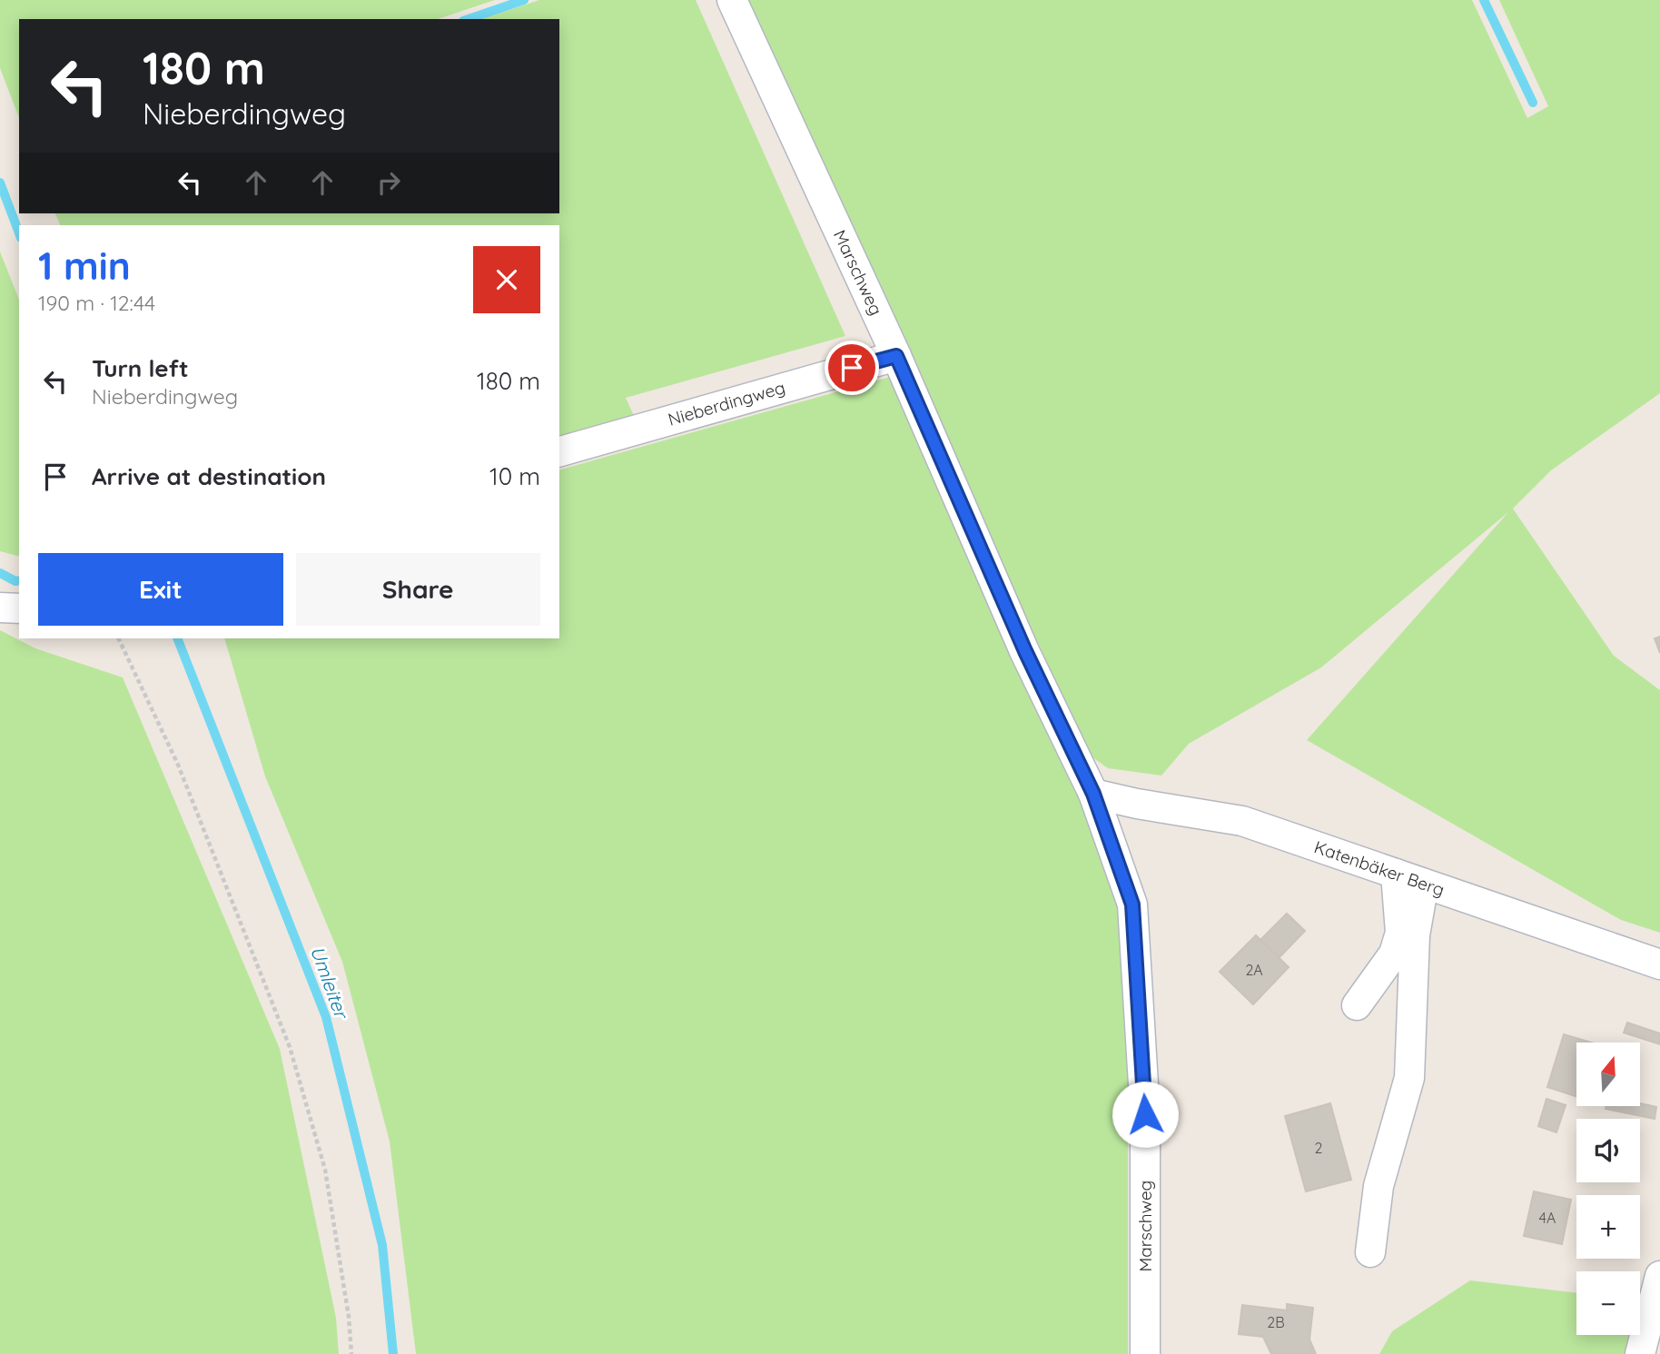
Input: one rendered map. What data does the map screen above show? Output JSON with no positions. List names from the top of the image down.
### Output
{
  "streets": {
    "street": ["Marschweg", "Nieberdingweg", "Katenbäker Berg"]
  },
  "crossings": [
    ["Marschweg", "Nieberdingweg"],
    ["Marschweg", "Katenbäker Berg"]
  ],
  "water": ["Umleiter"],
  "house_numbers": [
    "2A",
    "2",
    "4A",
    "2B"
  ],
  "north": "top",
  "page": {
    "turn": ["180 m", "Nieberdingweg"],
    "heading": ["1 min", "190 m · 12:44"],
    "list": [
      {
        "name": "Turn left",
        "note": "Nieberdingweg",
        "value": "180 m"
      },
      {
        "name": "Arrive at destination",
        "value": "10 m"
      }
    ],
    "buttons": ["Exit", "Share"],
    "map_buttons": ["+", "−"]
  }
}
